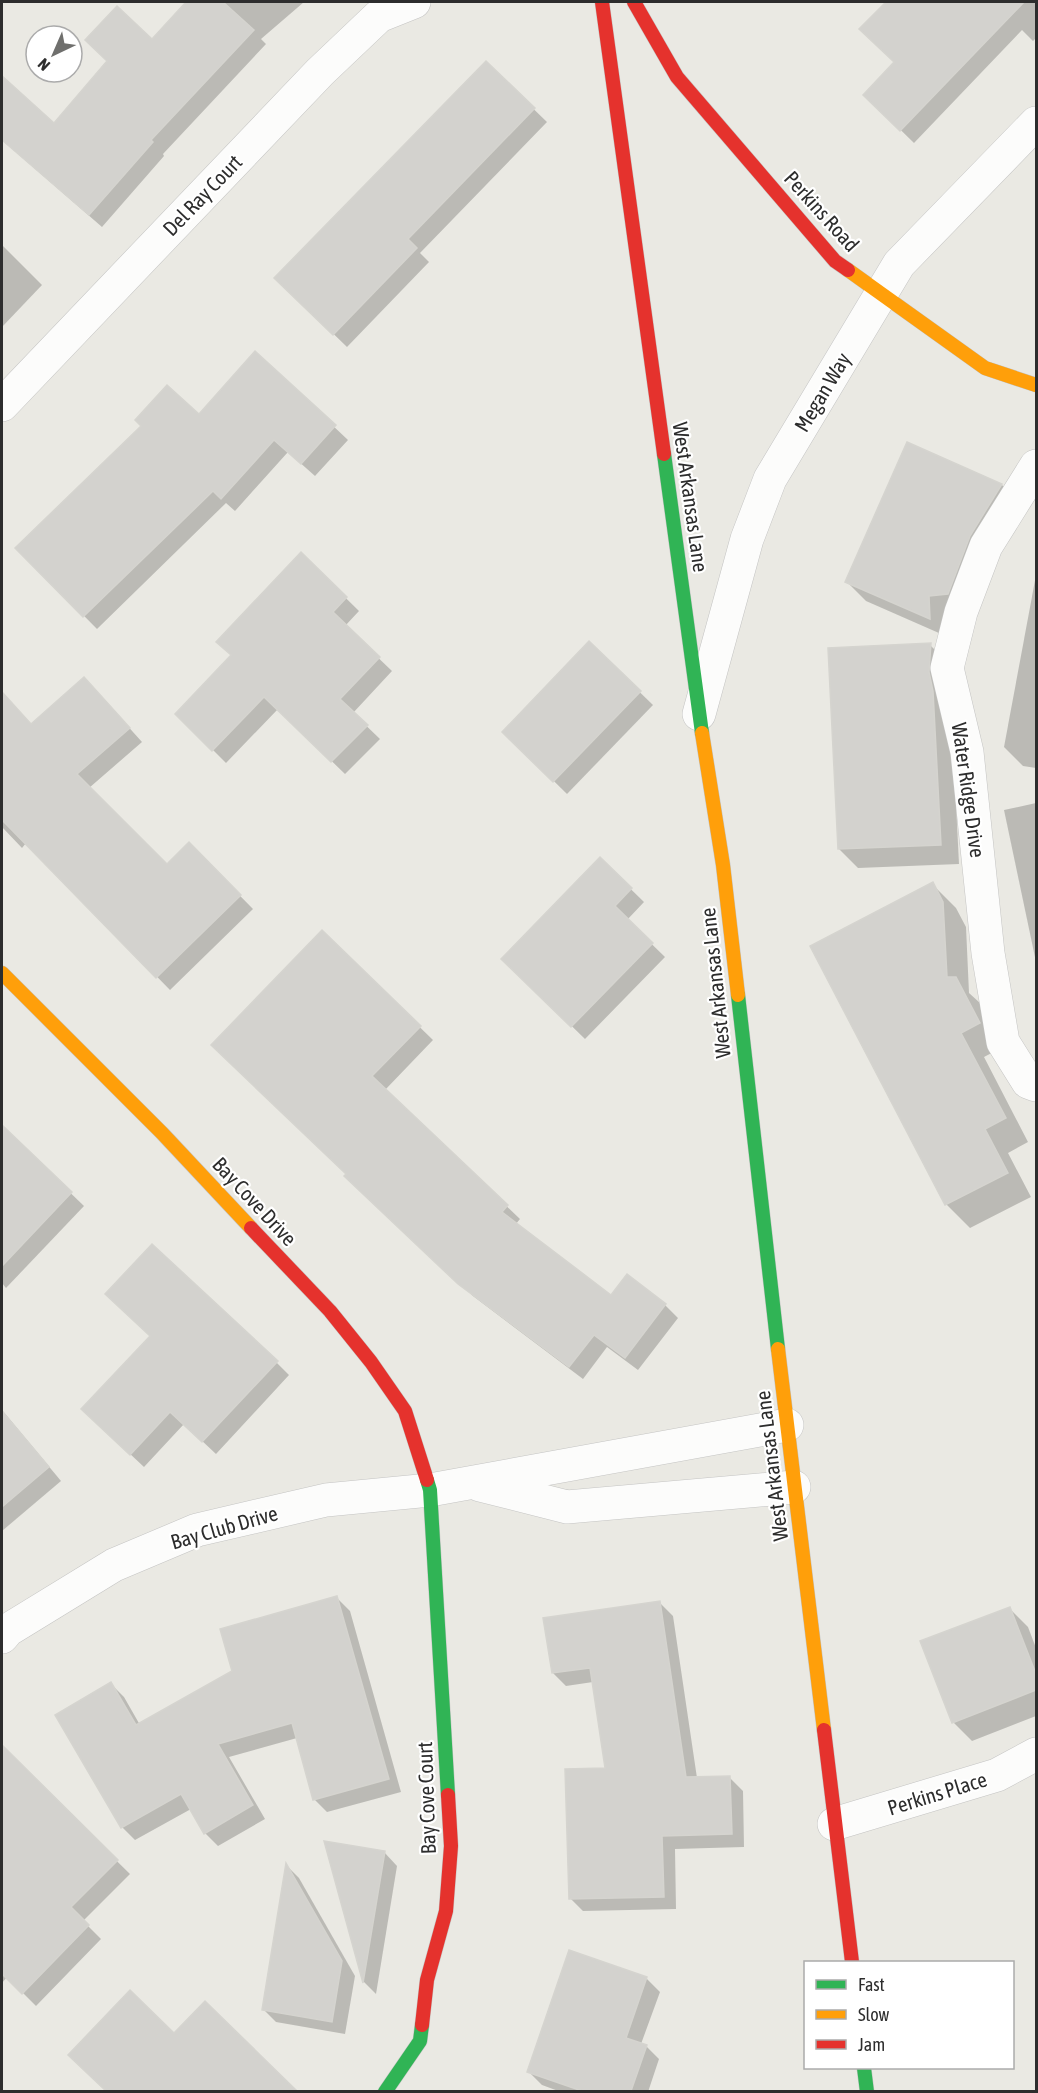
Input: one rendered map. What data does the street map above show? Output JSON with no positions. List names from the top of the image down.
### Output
{
  "streets": {
    "street": [
      "Del Ray Court",
      "Perkins Road",
      "Megan Way",
      "West Arkansas Lane",
      "Water Ridge Drive",
      "Bay Cove Drive",
      "Bay Club Drive",
      "Perkins Place",
      "Bay Cove Court"
    ]
  },
  "crossings": [
    ["Perkins Road", "Megan Way"],
    ["Megan Way", "West Arkansas Lane"],
    ["West Arkansas Lane", "Bay Club Drive"],
    ["West Arkansas Lane", "Perkins Place"],
    ["Bay Cove Drive", "Bay Club Drive"],
    ["Bay Cove Drive", "Bay Cove Court"],
    ["Bay Club Drive", "Bay Cove Court"]
  ],
  "legend": ["Fast", "Slow", "Jam"],
  "north": "bottom left"
}
